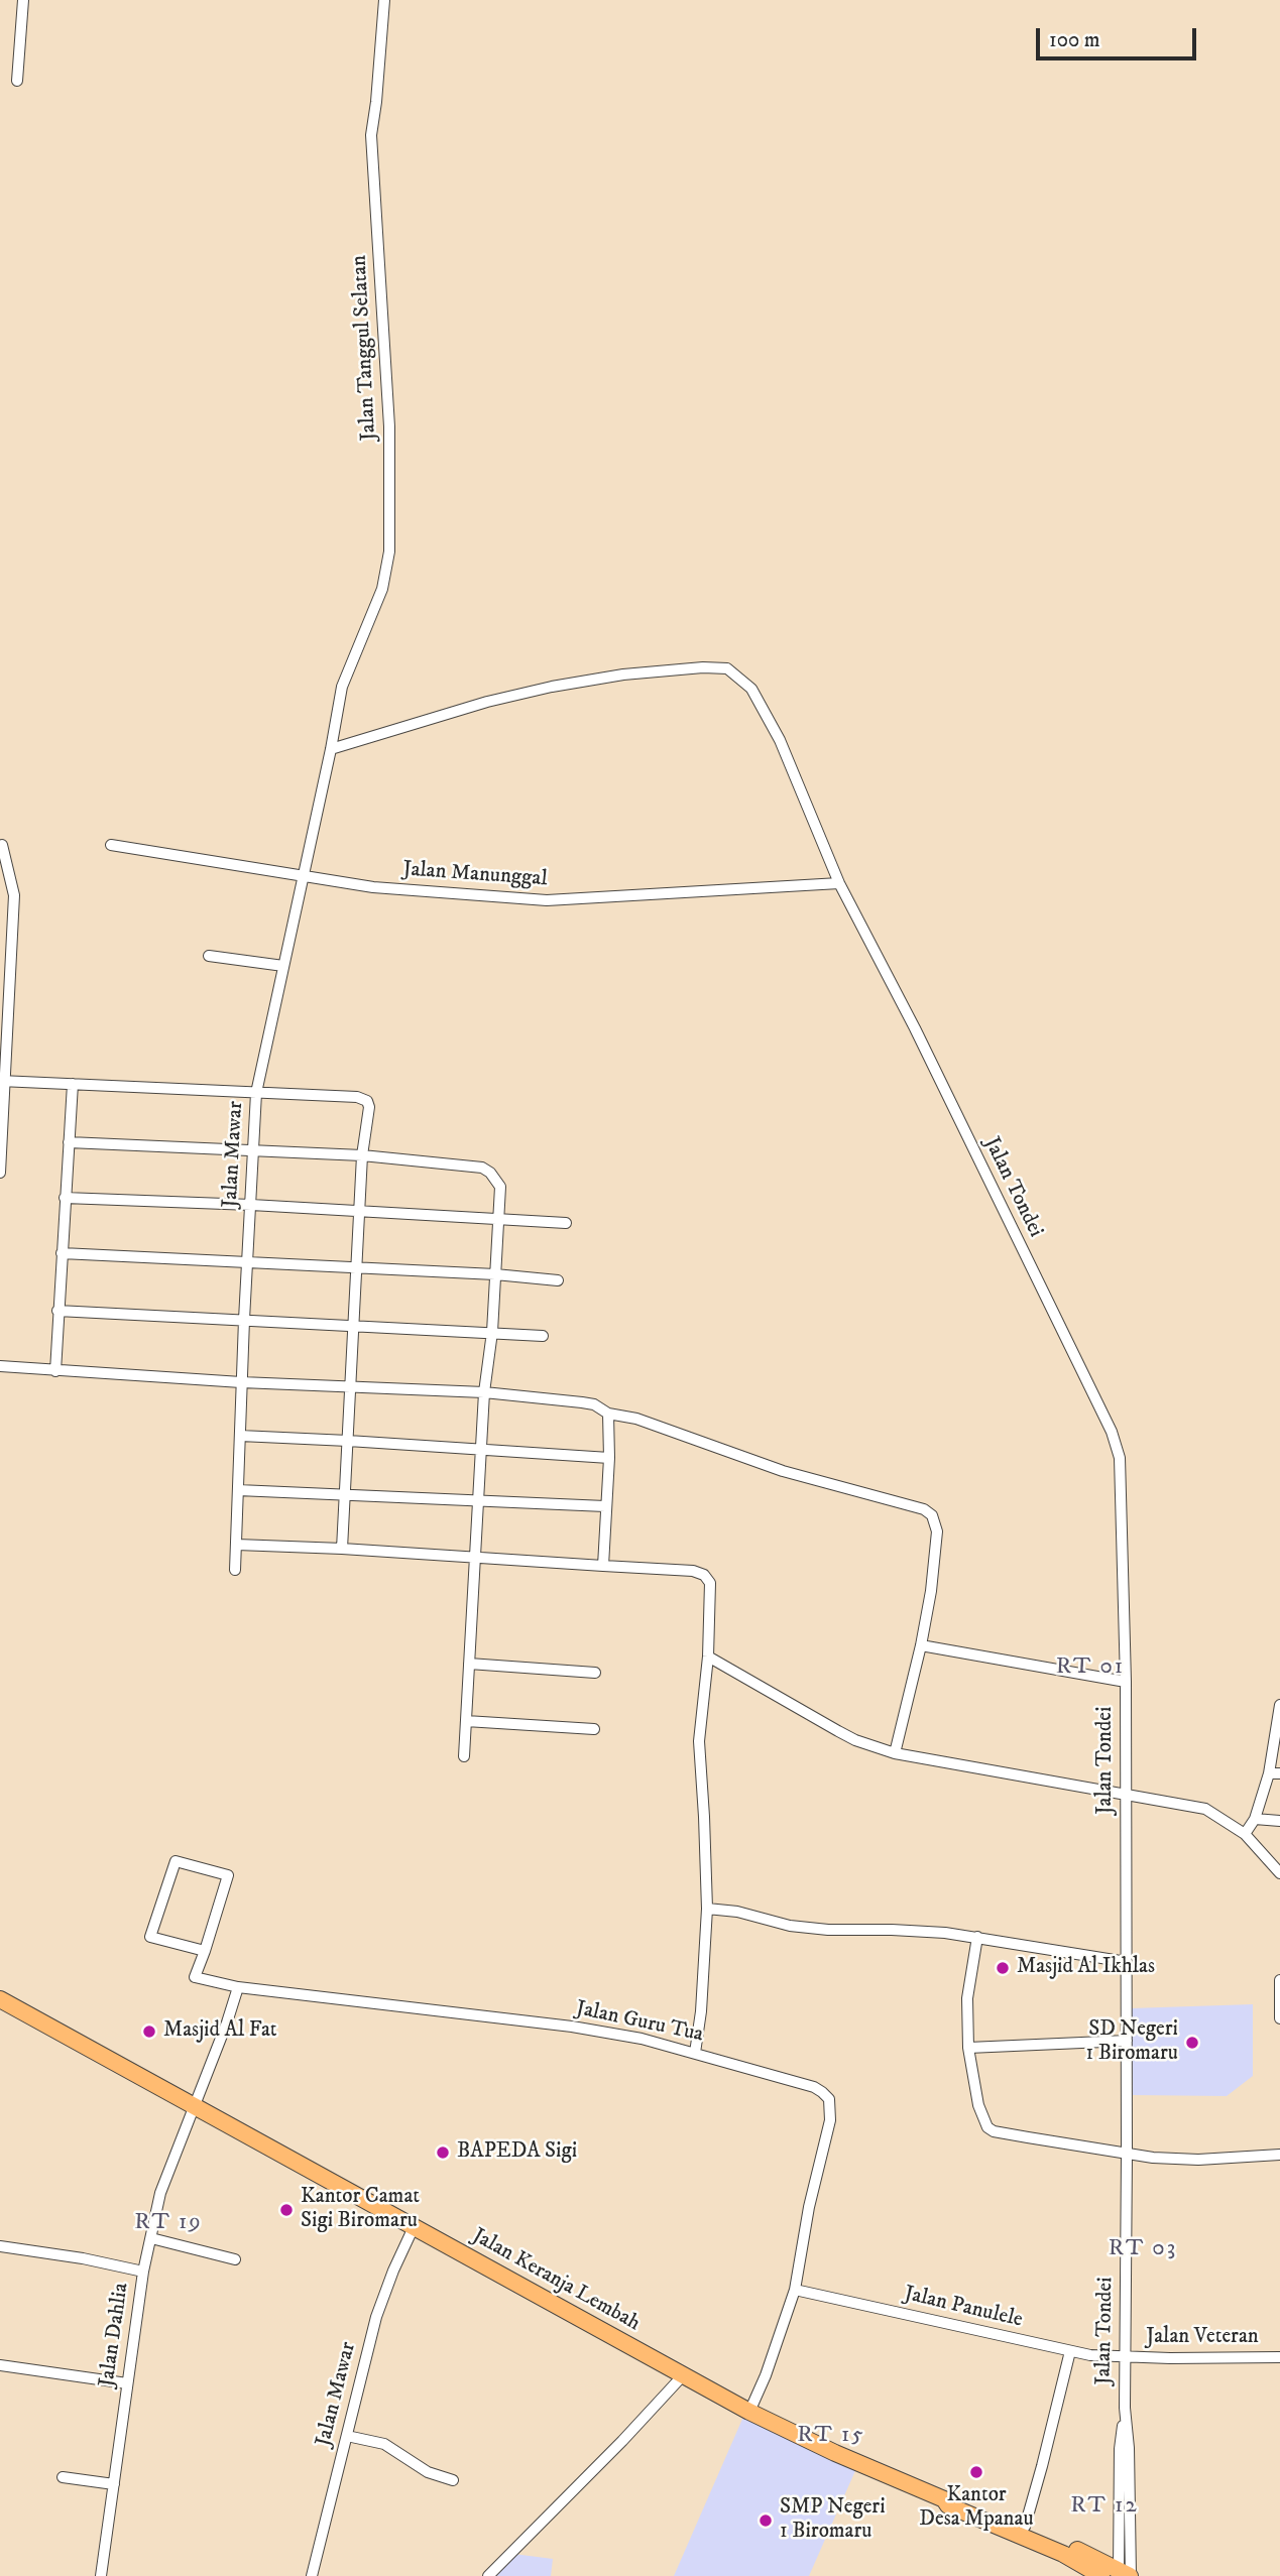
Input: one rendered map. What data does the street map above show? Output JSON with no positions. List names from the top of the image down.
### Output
{
  "streets": {
    "main road": ["Jalan Keranja Lembah"],
    "street": [
      "Jalan Tanggul Selatan",
      "Jalan Manunggal",
      "Jalan Mawar",
      "Jalan Tondei",
      "Jalan Guru Tua",
      "Jalan Panulele",
      "Jalan Dahlia",
      "Jalan Veteran"
    ]
  },
  "crossings": [
    ["Jalan Tanggul Selatan", "Jalan Mawar"],
    ["Jalan Tanggul Selatan", "Jalan Tondei"],
    ["Jalan Manunggal", "Jalan Mawar"],
    ["Jalan Manunggal", "Jalan Tondei"],
    ["Jalan Mawar", "Jalan Tondei"],
    ["Jalan Mawar", "Jalan Keranja Lembah"],
    ["Jalan Tondei", "Jalan Panulele"],
    ["Jalan Tondei", "Jalan Veteran"],
    ["Jalan Guru Tua", "Jalan Keranja Lembah"],
    ["Jalan Guru Tua", "Jalan Panulele"],
    ["Jalan Keranja Lembah", "Jalan Dahlia"],
    ["Jalan Panulele", "Jalan Veteran"]
  ],
  "districts": [
    "RT 01",
    "RT 19",
    "RT 03",
    "RT 15",
    "RT 12"
  ],
  "places": [
    "Masjid Al Ikhlas",
    "Masjid Al Fat",
    "SD Negeri 1 Biromaru",
    "BAPEDA Sigi",
    "Kantor Camat Sigi Biromaru",
    "Kantor Desa Mpanau",
    "SMP Negeri 1 Biromaru"
  ],
  "scale_bar": "100 m"
}
